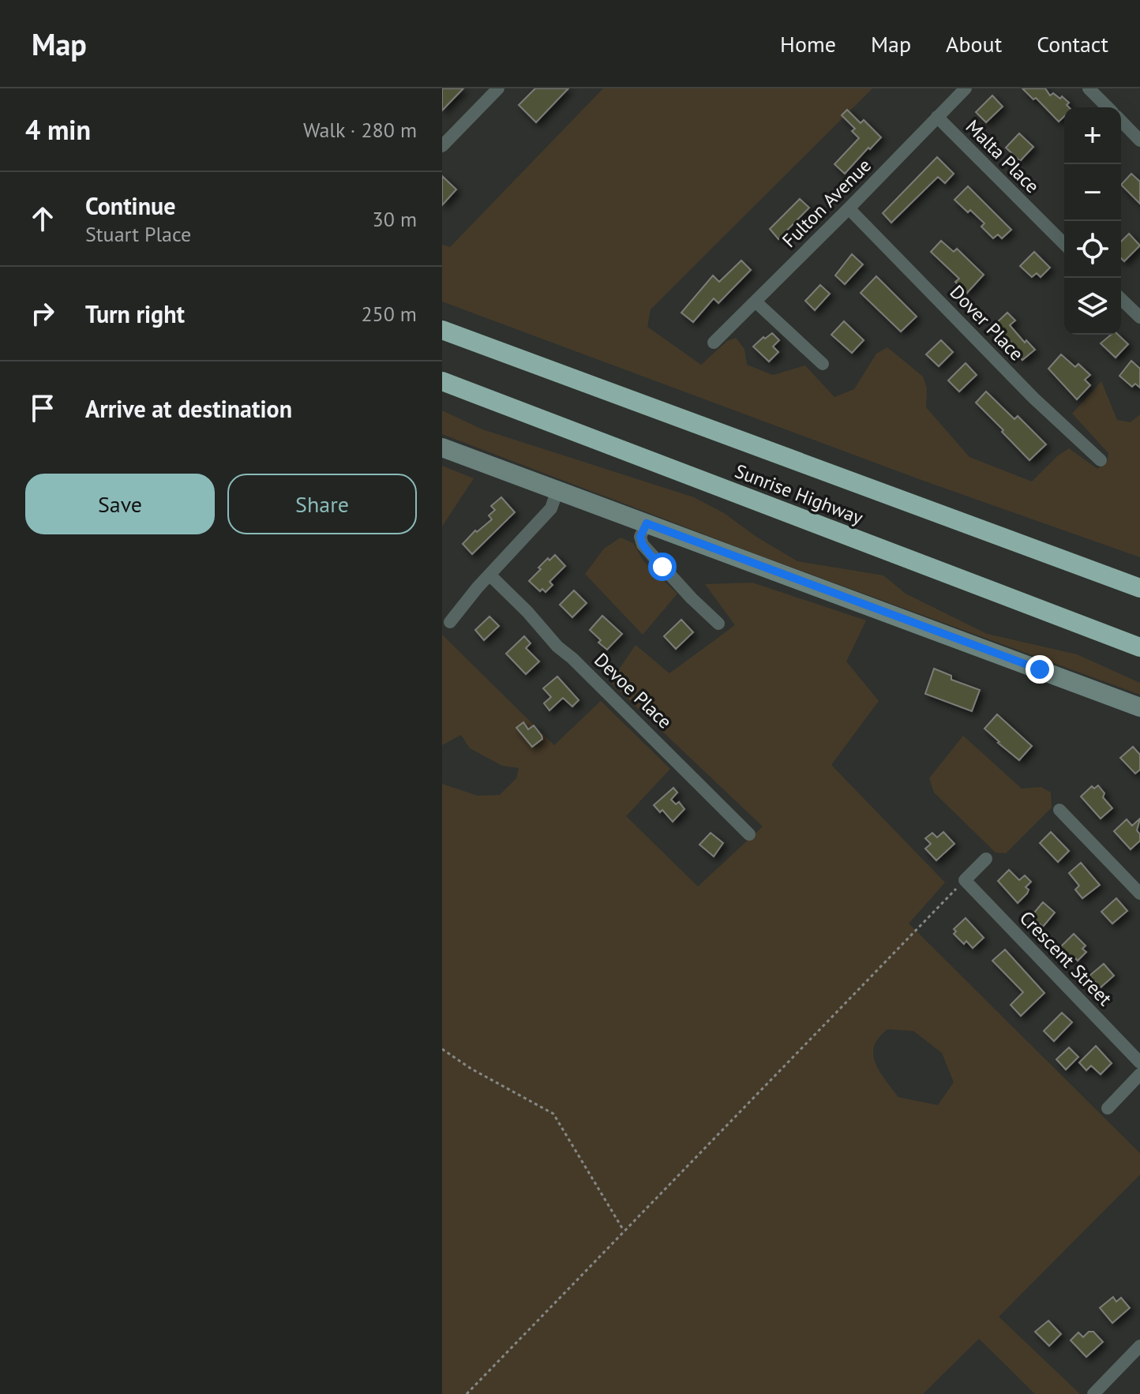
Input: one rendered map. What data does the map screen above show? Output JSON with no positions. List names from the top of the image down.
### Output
{
  "streets": {
    "highway": ["Sunrise Highway"],
    "street": [
      "Malta Place",
      "Fulton Avenue",
      "Dover Place",
      "Devoe Place",
      "Crescent Street"
    ]
  },
  "crossings": [
    ["Malta Place", "Fulton Avenue"],
    ["Fulton Avenue", "Dover Place"]
  ],
  "page": {
    "header": "Map",
    "nav": [
      "Home",
      "Map",
      "About",
      "Contact"
    ],
    "heading": ["4 min", "Walk · 280 m"],
    "map_buttons": ["+", "−"],
    "list": [
      ["Continue", "Stuart Place", "30 m"],
      ["Turn right", "250 m"],
      "Arrive at destination"
    ],
    "buttons": ["Save", "Share"]
  }
}
